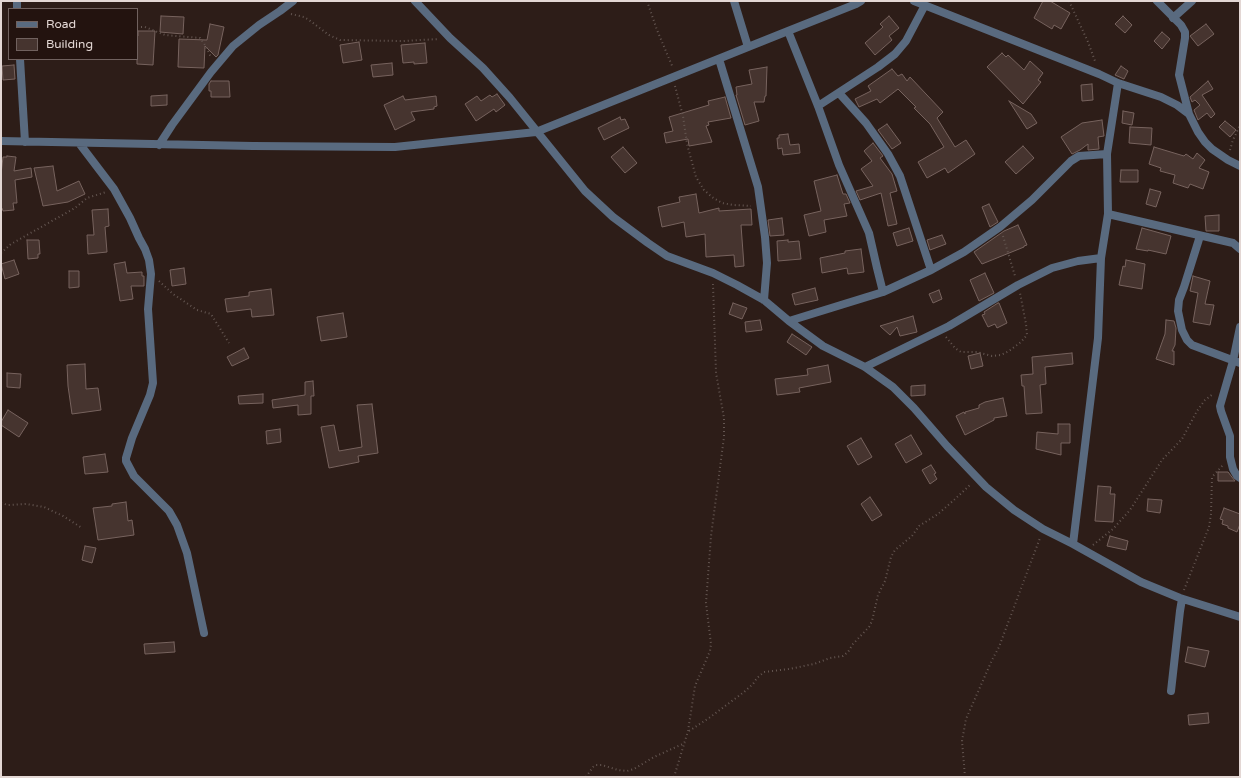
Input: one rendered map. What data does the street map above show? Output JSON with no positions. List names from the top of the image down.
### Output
{
  "legend": ["Road", "Building"]
}
